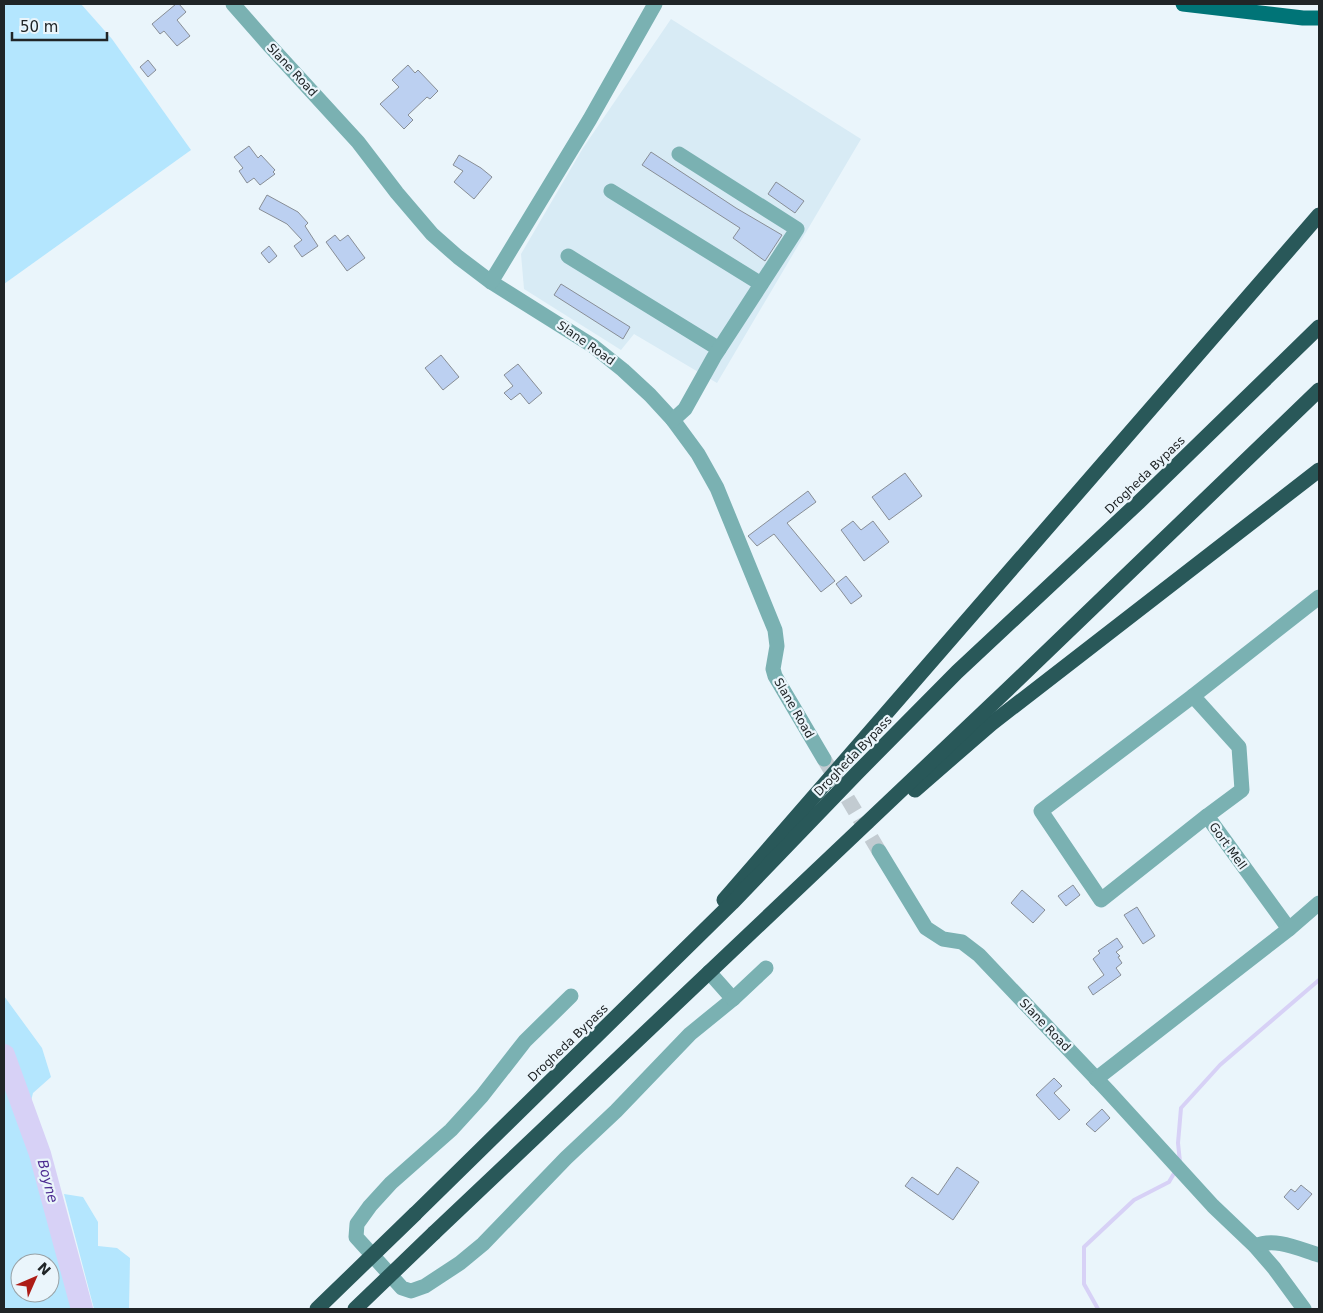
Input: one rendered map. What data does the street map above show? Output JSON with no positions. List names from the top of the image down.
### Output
{
  "streets": {
    "highway": ["Drogheda Bypass"],
    "street": ["Slane Road", "Gort Mell"]
  },
  "water": ["Boyne"],
  "scale_bar": "50 m",
  "north": "top right"
}
